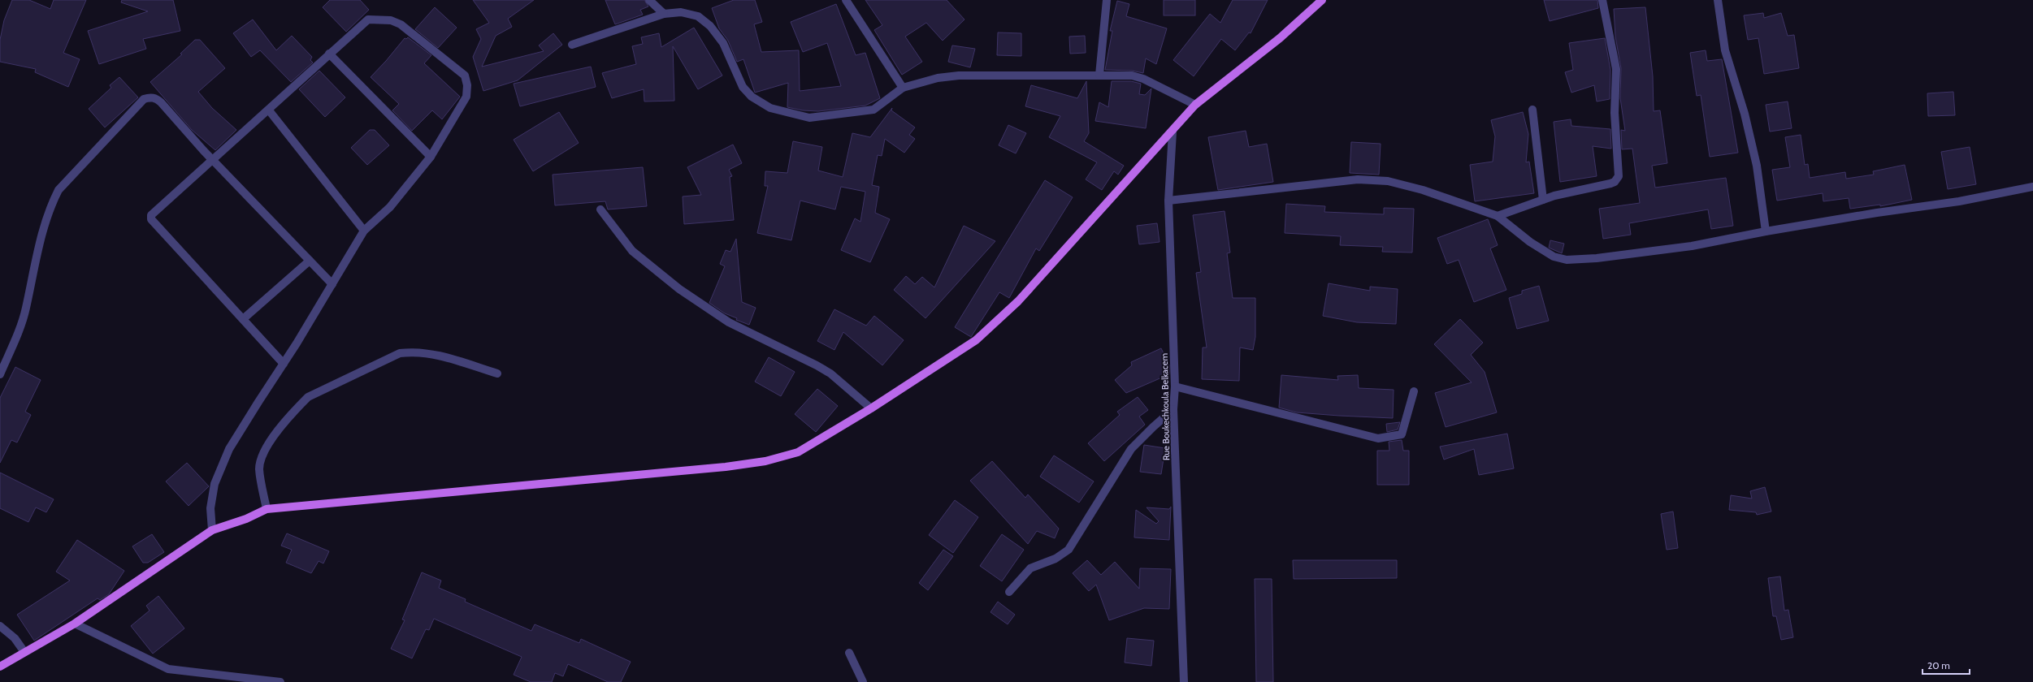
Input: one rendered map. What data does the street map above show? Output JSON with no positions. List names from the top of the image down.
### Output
{
  "streets": {
    "street": ["Rue Boukechkoula Belkacem"]
  },
  "scale_bar": "20 m"
}
